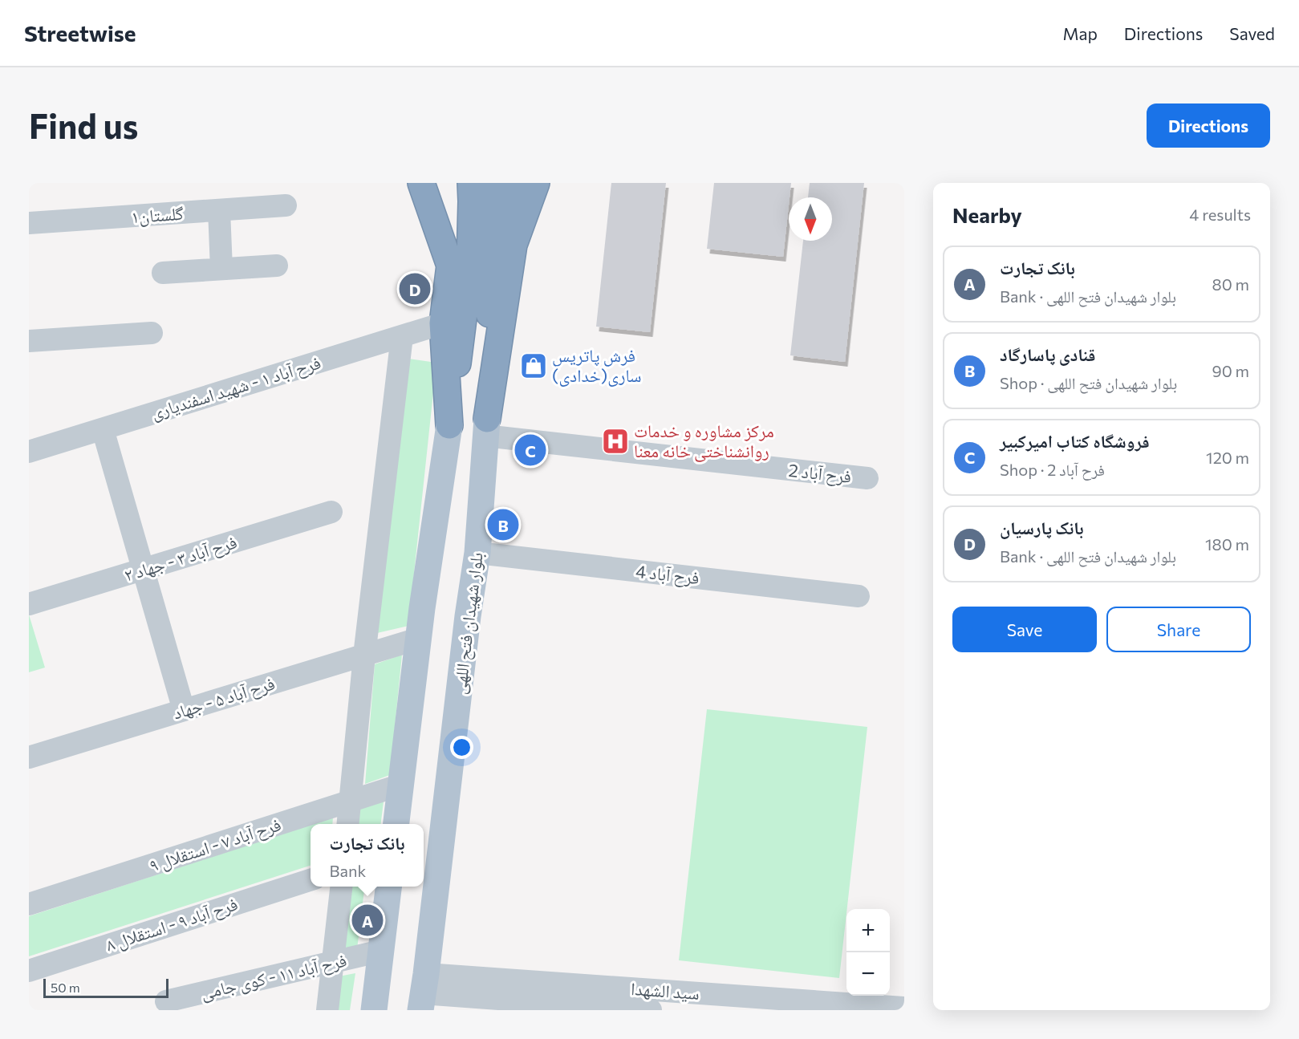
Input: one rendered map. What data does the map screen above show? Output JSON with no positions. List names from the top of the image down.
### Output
{
  "streets": {
    "highway": ["بلوار شهیدان فتح اللهی"],
    "street": [
      "گلستان۱",
      "فرح آباد ۱ - شهید اسفندیاری",
      "فرح آباد 2",
      "فرح آباد ۳ - جهاد ۲",
      "فرح آباد 4",
      "فرح آباد ۵ - جهاد",
      "فرح آباد ۷ - استقلال ۹",
      "فرح آباد ۹ - استقلال ۸",
      "فرح آباد ۱۱ - کوی جامی",
      "سید الشهدا"
    ]
  },
  "crossings": [
    ["فرح آباد 2", "بلوار شهیدان فتح اللهی"],
    ["فرح آباد 4", "بلوار شهیدان فتح اللهی"],
    ["بلوار شهیدان فتح اللهی", "سید الشهدا"]
  ],
  "places": {
    "shop": ["فرش پاتریس (خدادی)ساری"],
    "hospital": ["مرکز مشاوره و خدمات روانشناختی خانه معنا"]
  },
  "scale_bar": "50 m",
  "north": "bottom",
  "page": {
    "header": "Streetwise",
    "nav": ["Map", "Directions", "Saved"],
    "buttons": [
      "Directions",
      ["Save", "Share"]
    ],
    "title": "Find us",
    "heading": ["Nearby", "4 results"],
    "list": [
      {
        "mark": "A",
        "name": "بانک تجارت",
        "note": "Bank · بلوار شهیدان فتح اللهی",
        "value": "80 m"
      },
      {
        "mark": "B",
        "name": "قنادی پاسارگاد",
        "note": "Shop · بلوار شهیدان فتح اللهی",
        "value": "90 m"
      },
      {
        "mark": "C",
        "name": "فروشگاه کتاب امیرکبیر",
        "note": "Shop · فرح آباد 2",
        "value": "120 m"
      },
      {
        "mark": "D",
        "name": "بانک پارسیان",
        "note": "Bank · بلوار شهیدان فتح اللهی",
        "value": "180 m"
      }
    ],
    "pins": [
      "D",
      "C",
      "B",
      "A"
    ],
    "popup": ["بانک تجارت", "Bank"],
    "map_buttons": ["+", "−"],
    "scale": "50 m"
  }
}
